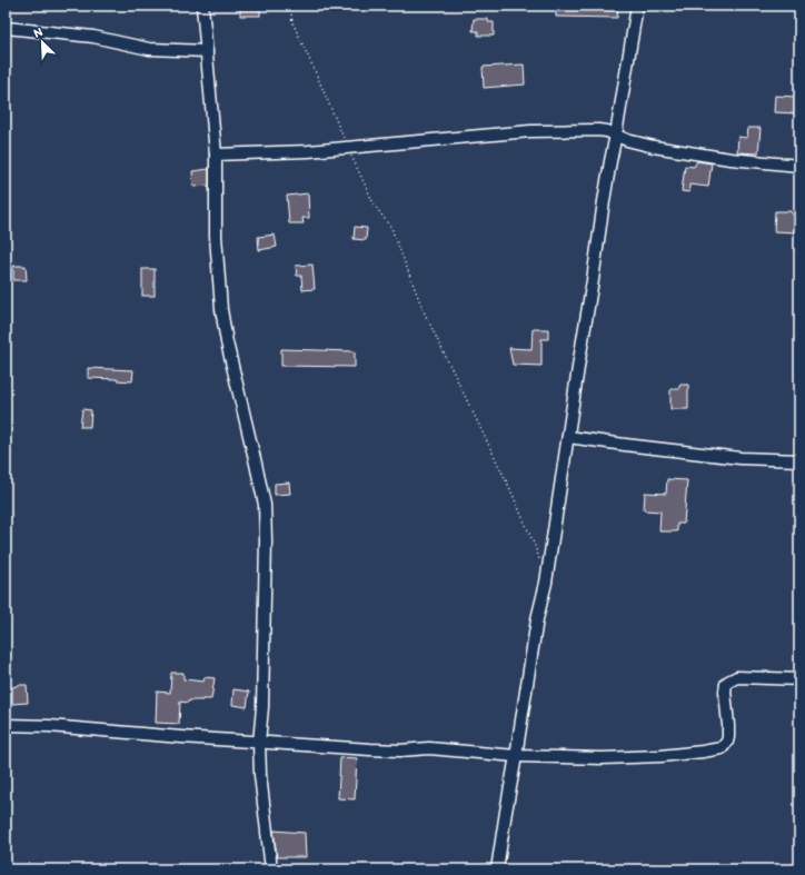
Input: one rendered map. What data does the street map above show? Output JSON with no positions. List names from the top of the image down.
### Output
{
  "north": "top left"
}
